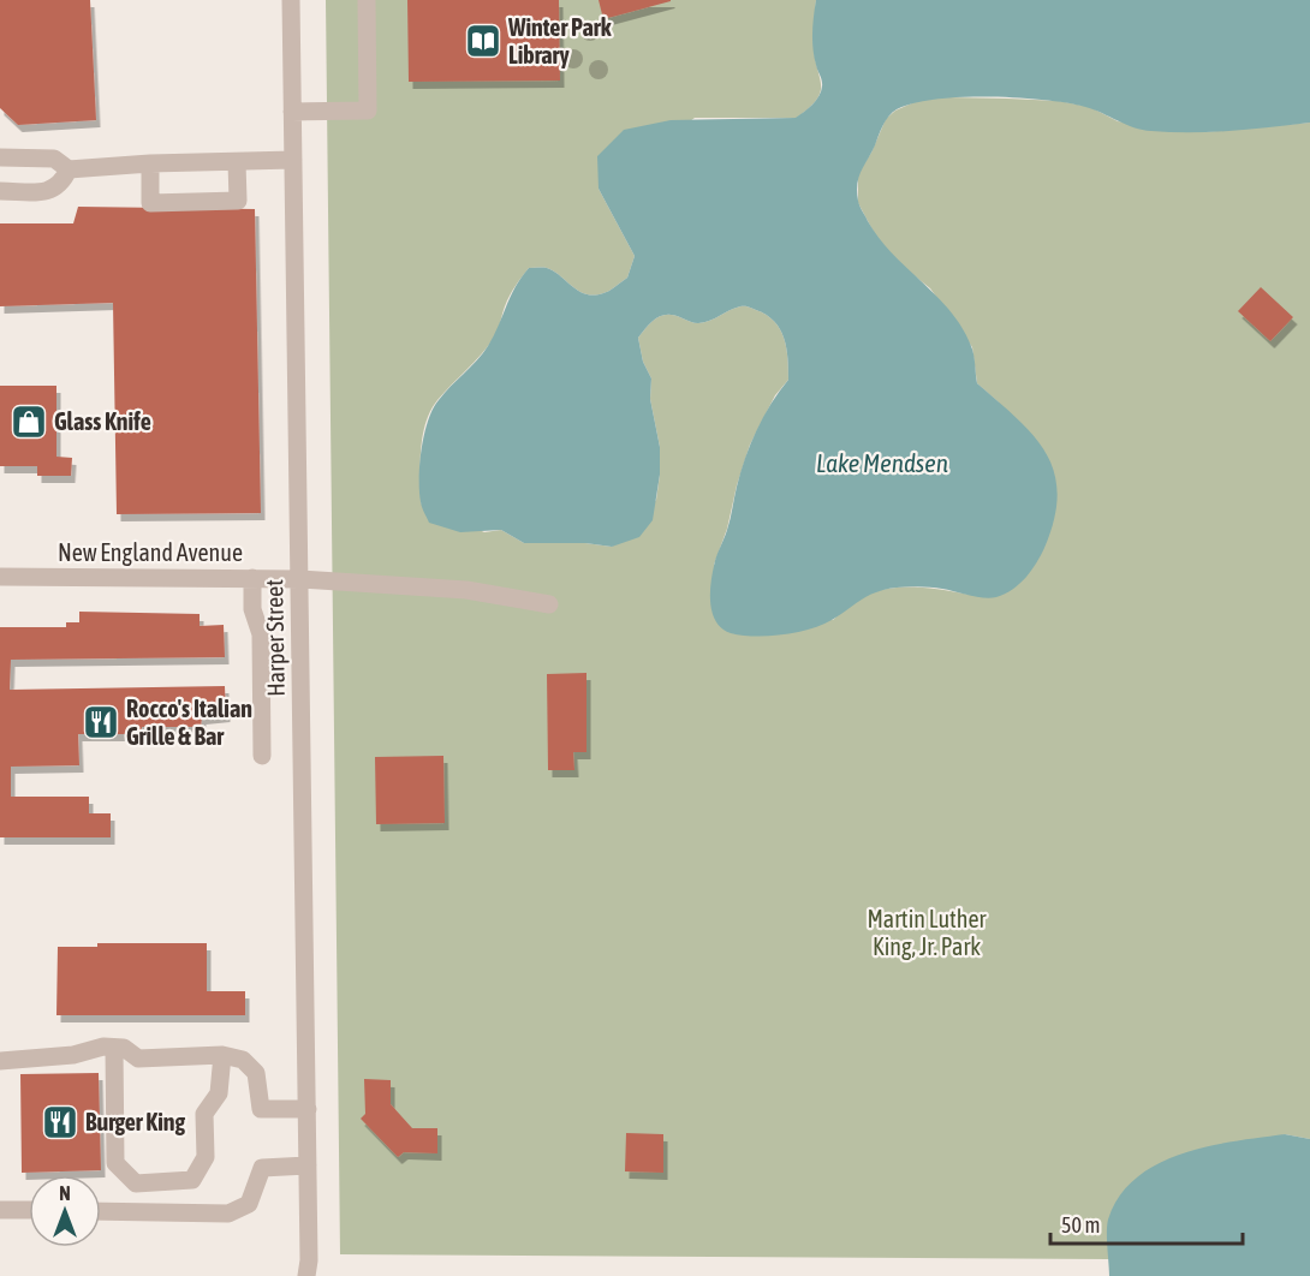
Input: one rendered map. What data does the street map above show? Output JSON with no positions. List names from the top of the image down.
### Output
{
  "streets": {
    "street": ["New England Avenue", "Harper Street"]
  },
  "crossings": [
    ["New England Avenue", "Harper Street"]
  ],
  "water": ["Lake Mendsen"],
  "parks": ["Martin Luther King, Jr. Park"],
  "places": {
    "library": ["Winter Park Library"],
    "shop": ["Glass Knife"],
    "restaurant": ["Rocco's Italian Grille & Bar", "Burger King"]
  },
  "scale_bar": "50 m",
  "north": "top"
}
